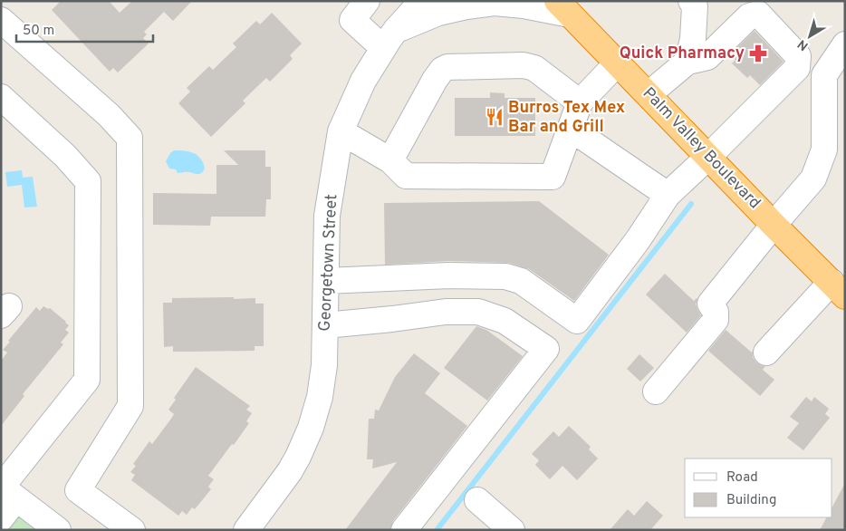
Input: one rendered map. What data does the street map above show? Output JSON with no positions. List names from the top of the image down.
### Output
{
  "streets": {
    "highway": ["Palm Valley Boulevard"],
    "street": ["Georgetown Street"]
  },
  "places": {
    "pharmacy": ["Quick Pharmacy"],
    "restaurant": ["Burros Tex Mex Bar and Grill"]
  },
  "legend": ["Road", "Building"],
  "scale_bar": "50 m",
  "north": "bottom left"
}
